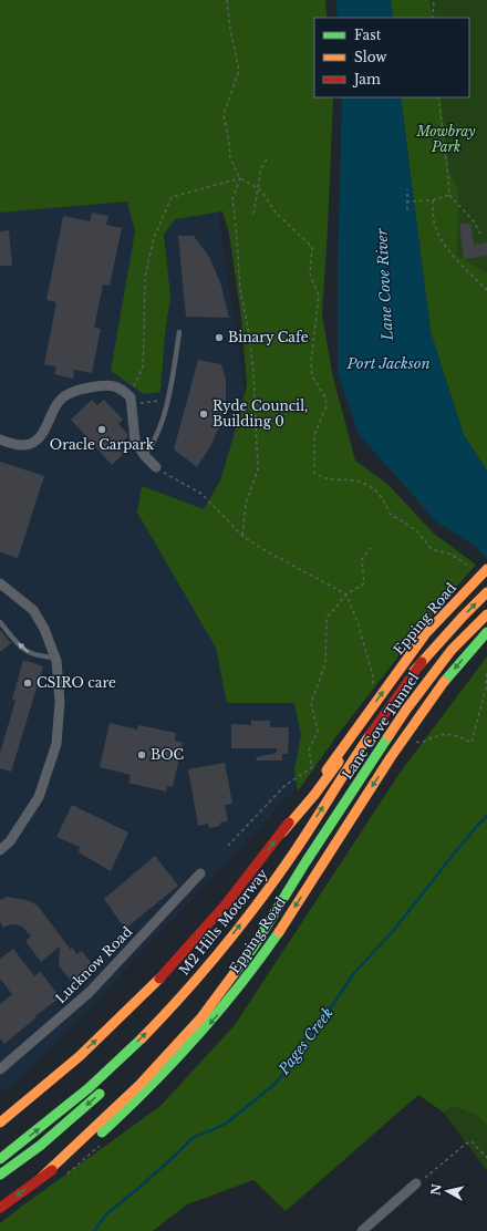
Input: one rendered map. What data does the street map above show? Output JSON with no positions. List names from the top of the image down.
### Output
{
  "streets": {
    "main road": ["Epping Road", "Lane Cove Tunnel", "M2 Hills Motorway"],
    "street": ["Lucknow Road"]
  },
  "crossings": [
    ["Lane Cove Tunnel", "M2 Hills Motorway"]
  ],
  "water": ["Lane Cove River", "Port Jackson", "Pages Creek"],
  "parks": ["Mowbray Park"],
  "places": [
    "Binary Cafe",
    "Ryde Council, Building 0",
    "Oracle Carpark",
    "CSIRO care",
    "BOC"
  ],
  "legend": ["Fast", "Slow", "Jam"],
  "north": "left"
}
